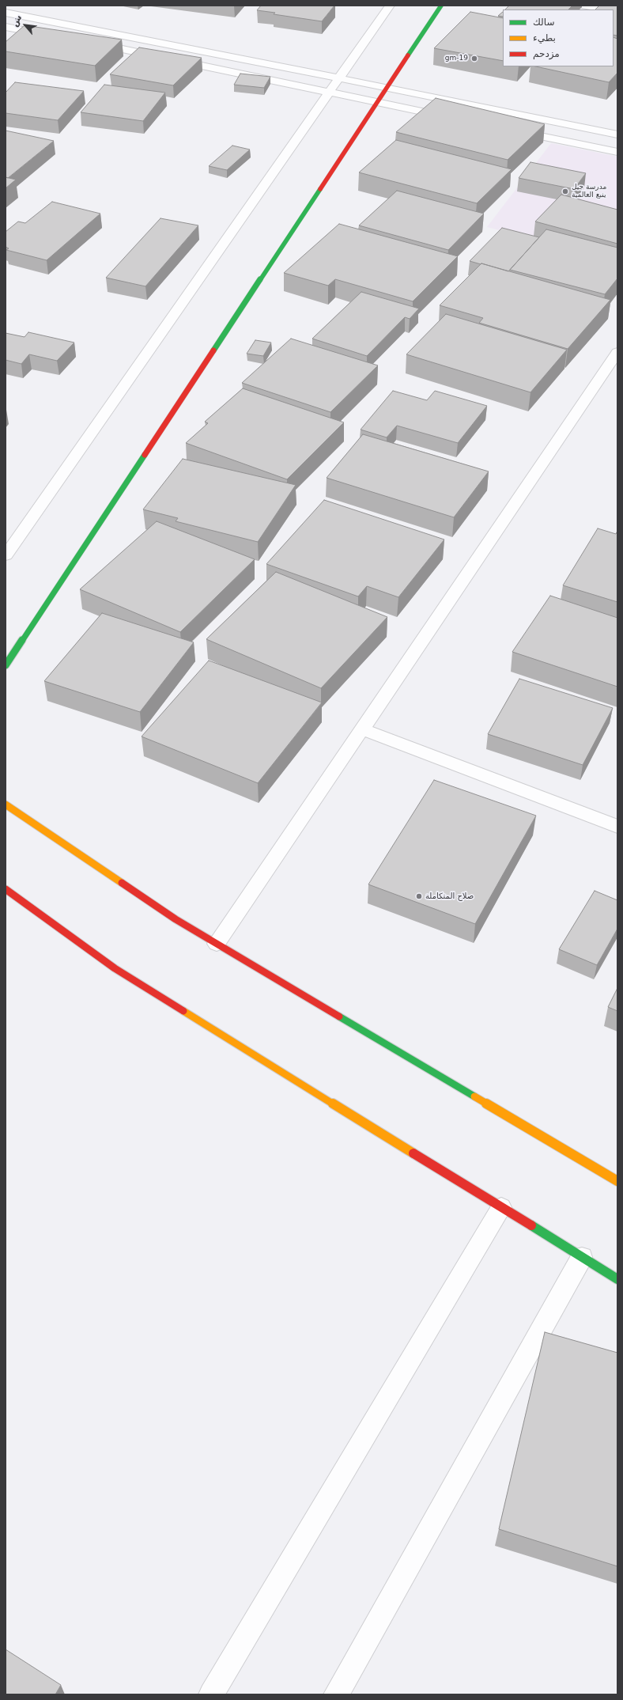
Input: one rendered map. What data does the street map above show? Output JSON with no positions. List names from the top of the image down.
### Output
{
  "places": ["gm-19", "مدرسة جيل ينبع العالمية", "صلاح المتكاملة"],
  "legend": ["سالك", "بطيء", "مزدحم"],
  "north": "top left"
}
